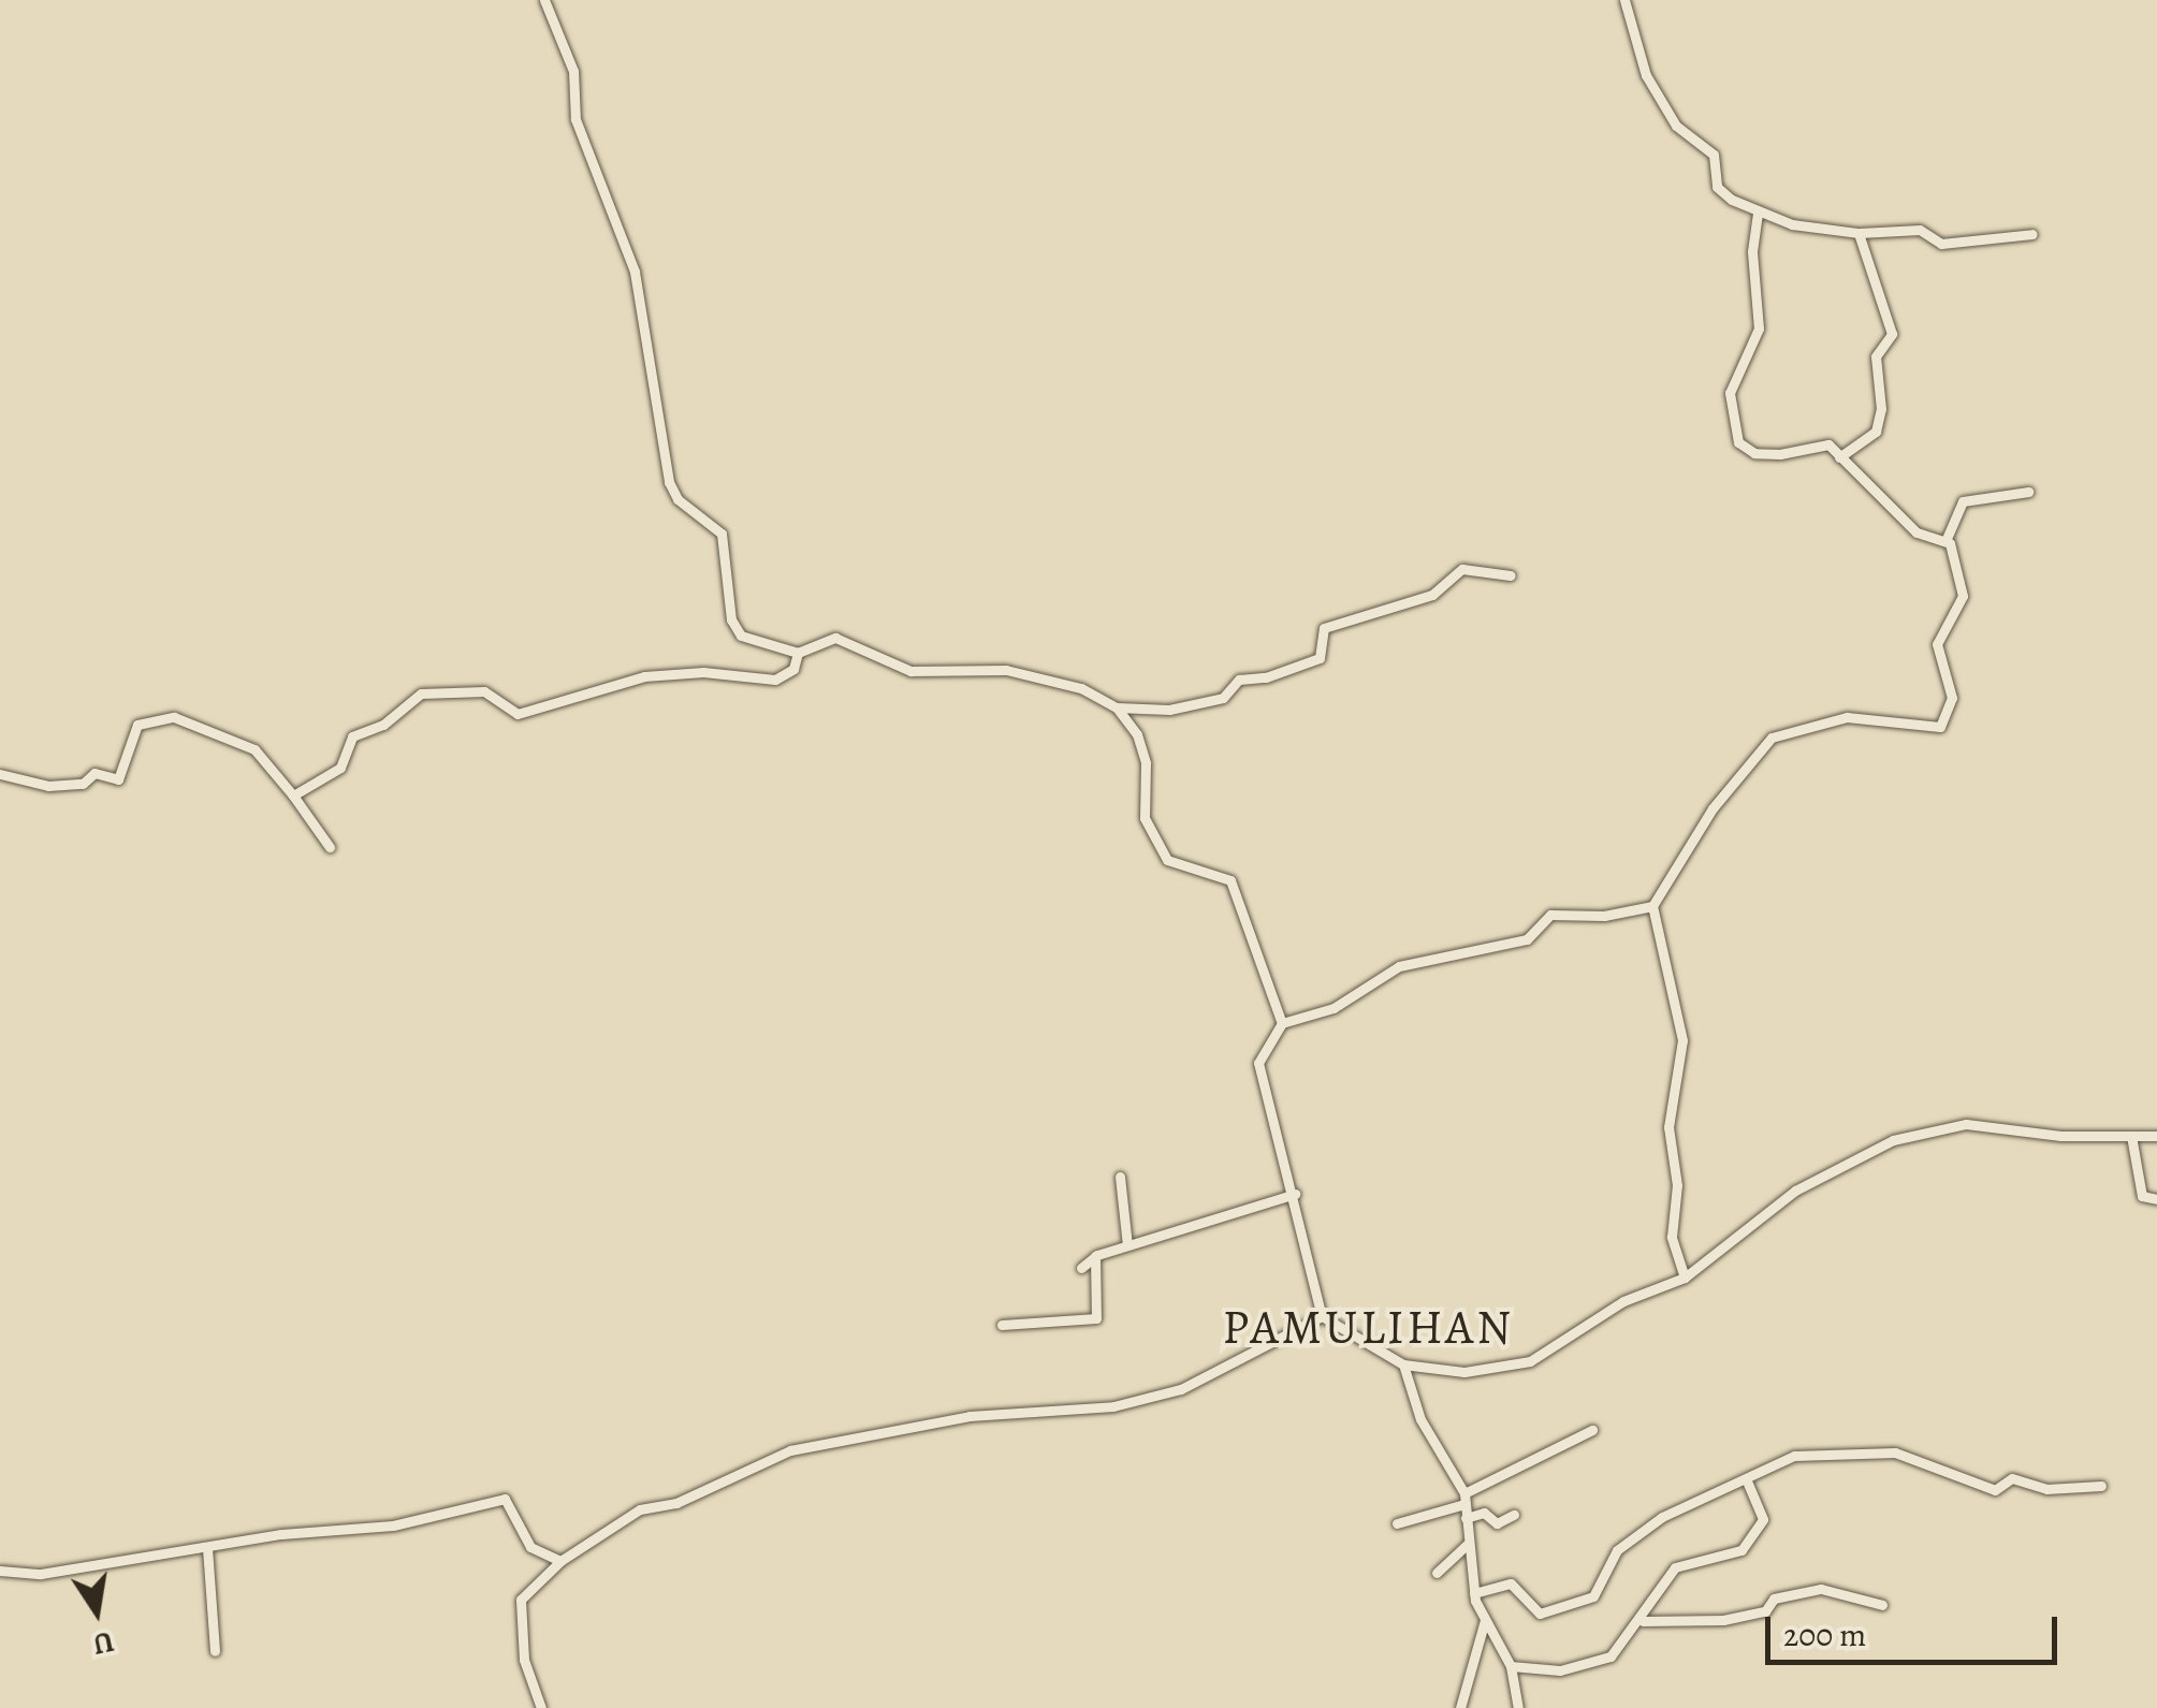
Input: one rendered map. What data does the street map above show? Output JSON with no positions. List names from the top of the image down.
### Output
{
  "districts": ["PAMULIHAN"],
  "scale_bar": "200 m",
  "north": "bottom"
}
